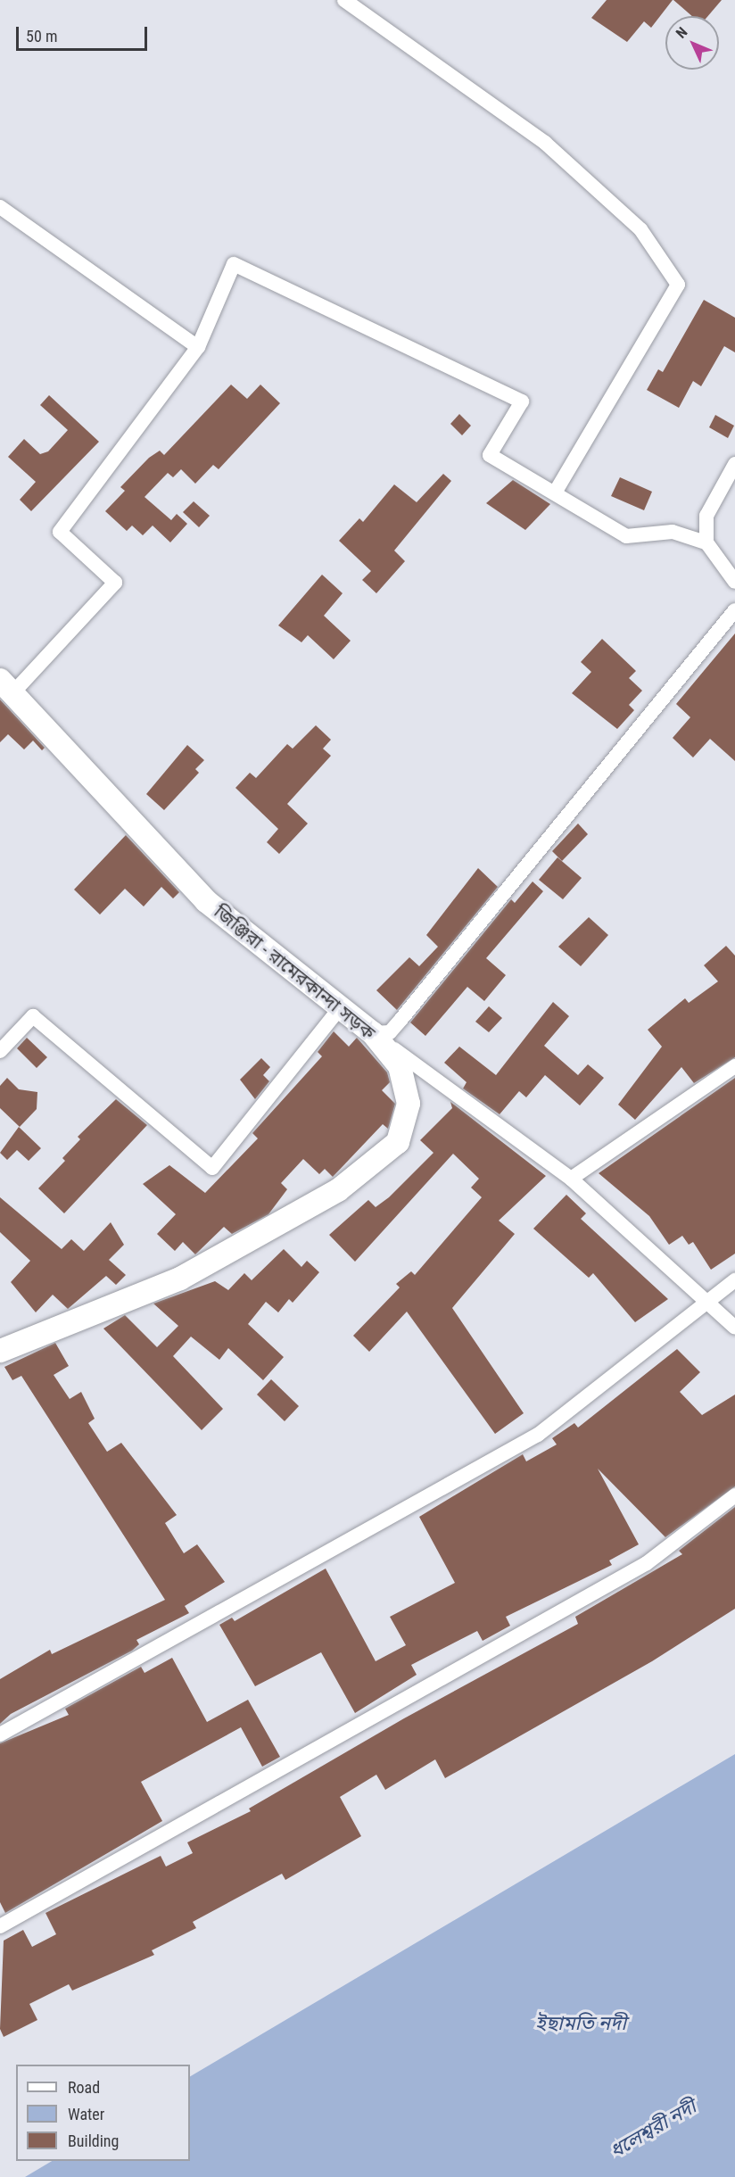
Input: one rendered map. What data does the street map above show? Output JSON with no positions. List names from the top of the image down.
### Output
{
  "streets": {
    "main road": ["জিঞ্জিরা - রামেরকান্দা সড়ক"]
  },
  "water": ["ইছামতি নদী", "ধলেশ্বরী নদী"],
  "legend": ["Road", "Water", "Building"],
  "scale_bar": "50 m",
  "north": "top left"
}
